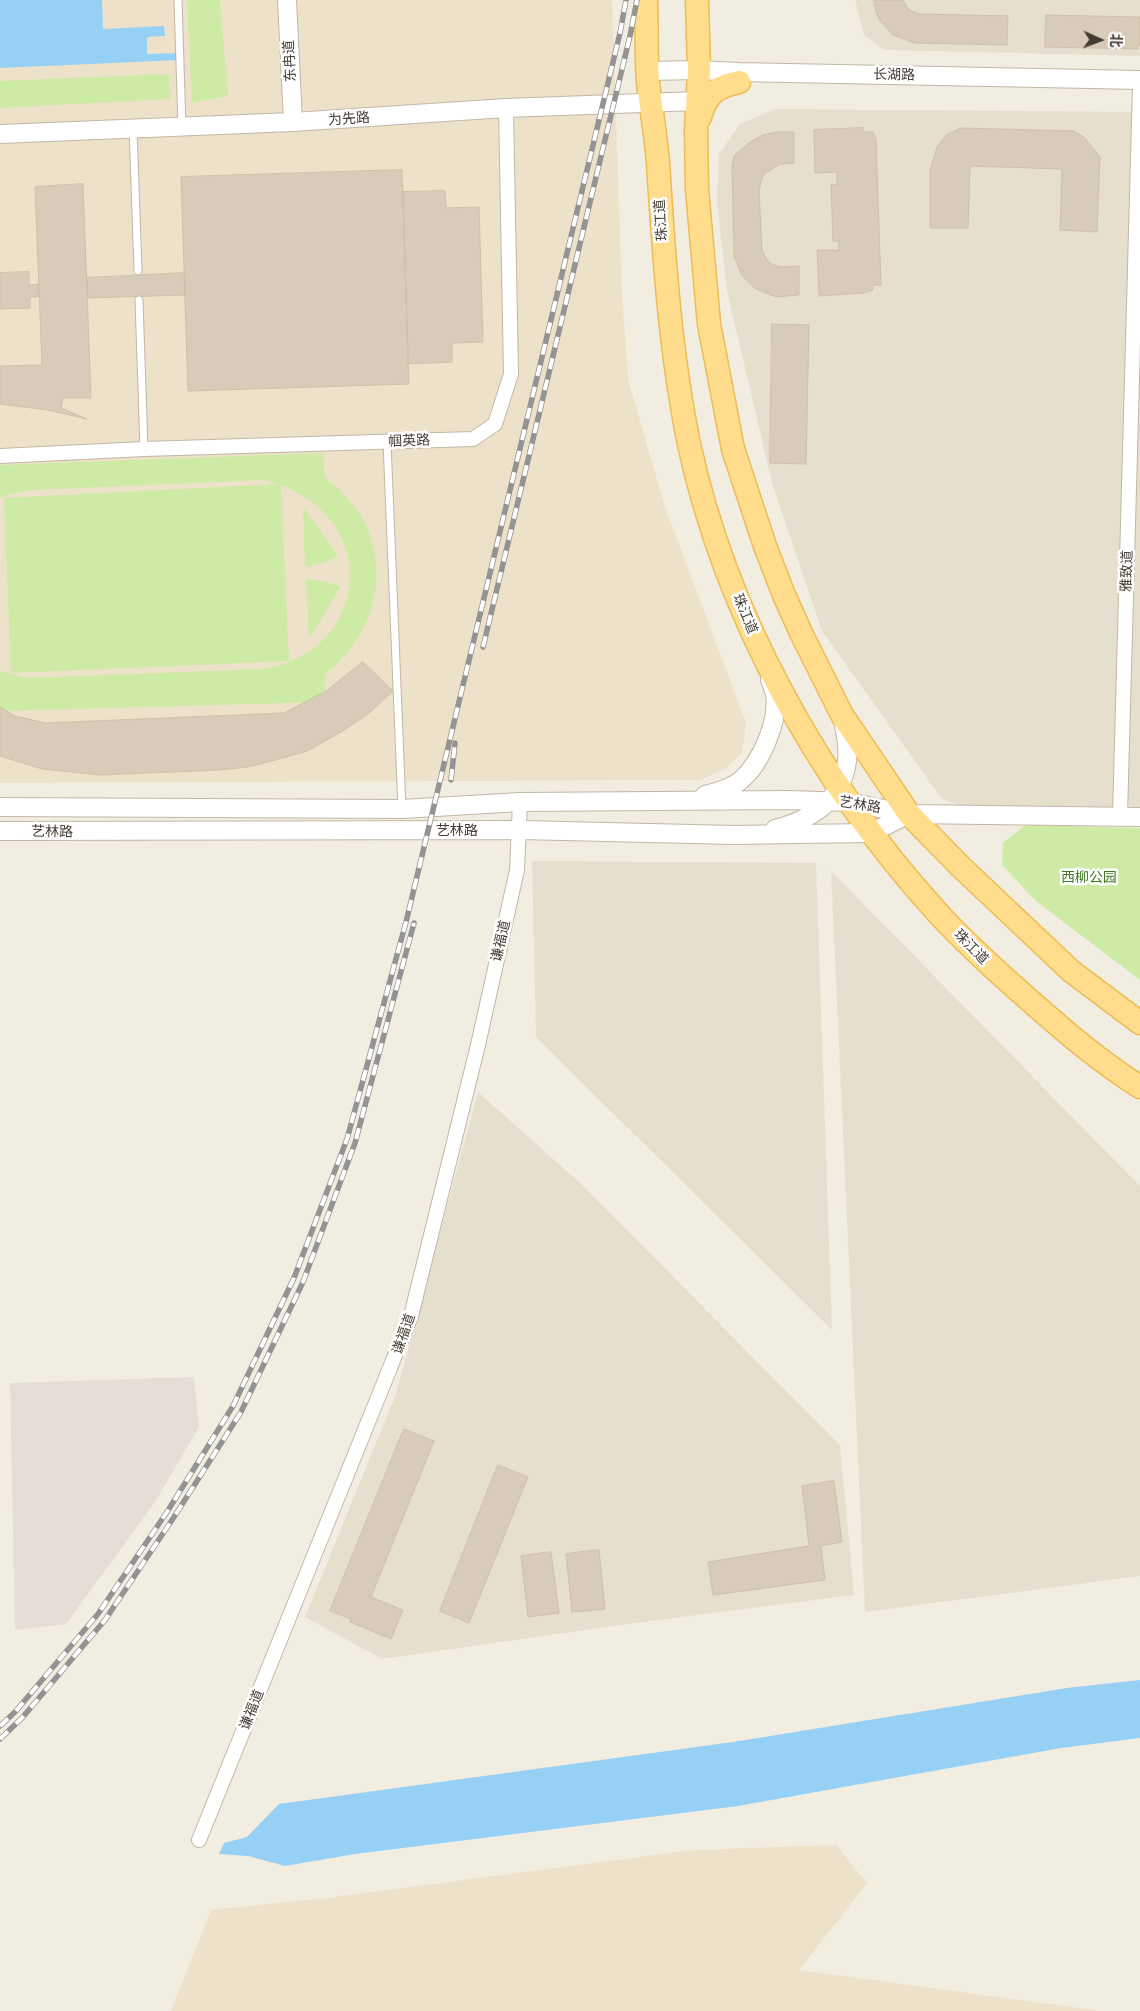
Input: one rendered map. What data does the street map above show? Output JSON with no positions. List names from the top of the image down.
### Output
{
  "streets": {
    "main road": ["珠江道"],
    "street": [
      "东冉道",
      "长湖路",
      "为先路",
      "帼英路",
      "雅致道",
      "艺林路",
      "谦福道"
    ]
  },
  "crossings": [
    ["东冉道", "为先路"],
    ["长湖路", "为先路"],
    ["长湖路", "珠江道"],
    ["长湖路", "雅致道"],
    ["为先路", "珠江道"],
    ["为先路", "帼英路"],
    ["珠江道", "艺林路"],
    ["雅致道", "艺林路"],
    ["艺林路", "谦福道"]
  ],
  "parks": ["西柳公园"],
  "north": "right"
}
